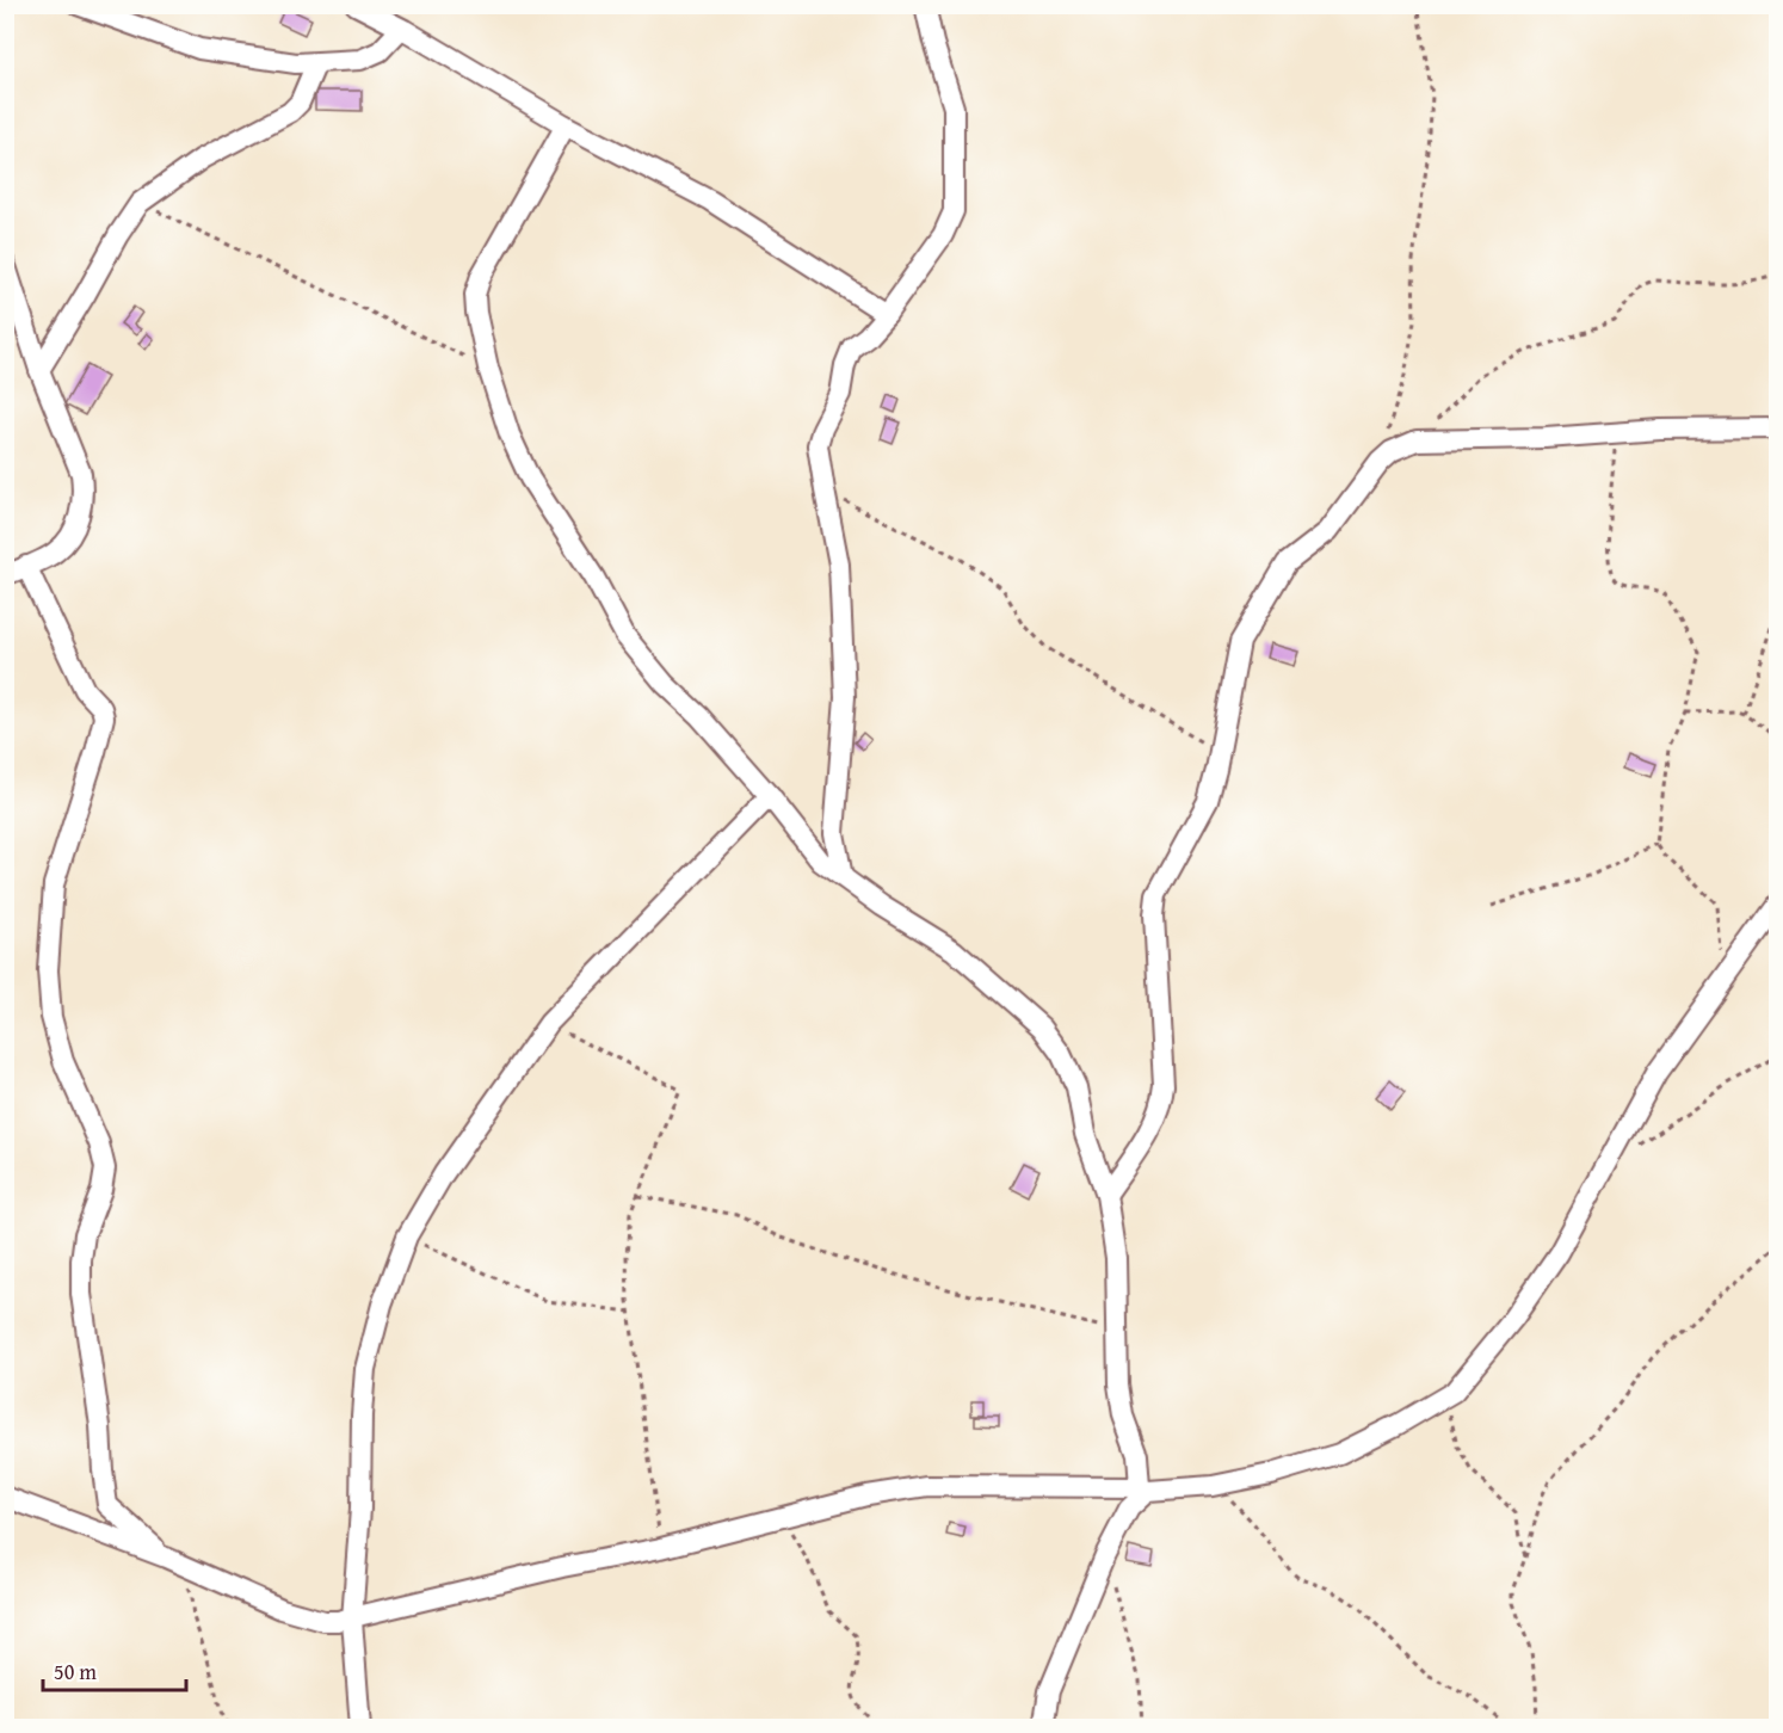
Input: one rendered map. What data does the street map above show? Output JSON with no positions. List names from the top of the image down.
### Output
{
  "scale_bar": "50 m"
}
